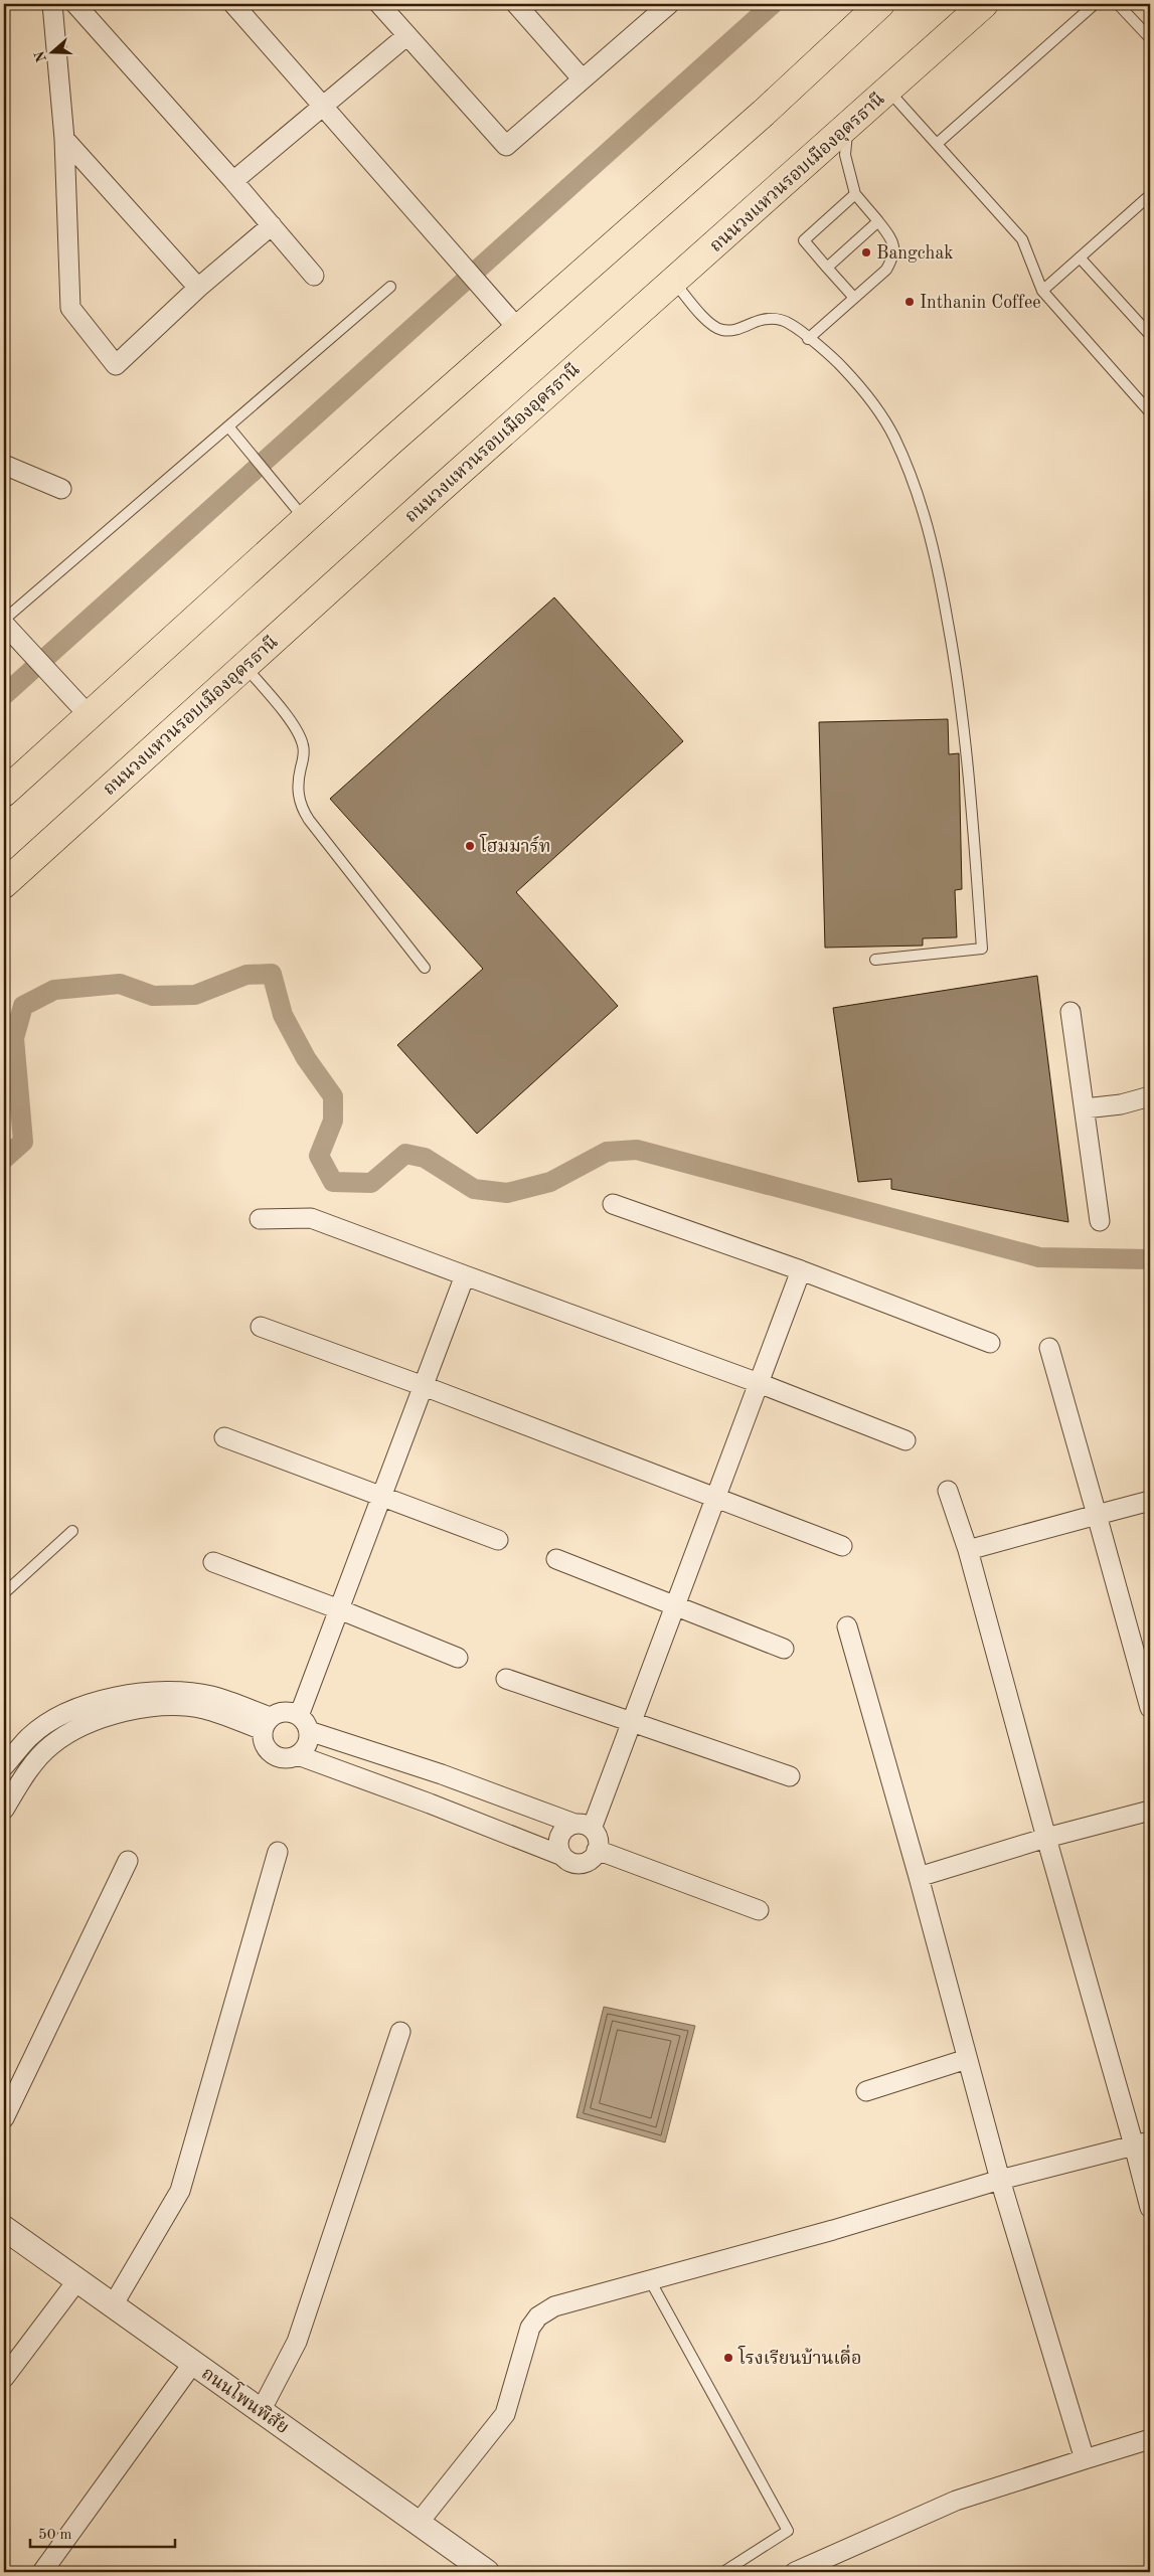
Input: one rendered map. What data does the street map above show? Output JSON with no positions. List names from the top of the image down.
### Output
{
  "streets": {
    "highway": ["ถนนวงแหวนรอบเมืองอุดรธานี"],
    "street": ["ถนนโพนพิสัย"]
  },
  "places": [
    "Bangchak",
    "Inthanin Coffee",
    "โฮมมาร์ท",
    "โรงเรียนบ้านเดื่อ"
  ],
  "scale_bar": "50 m",
  "north": "left"
}
